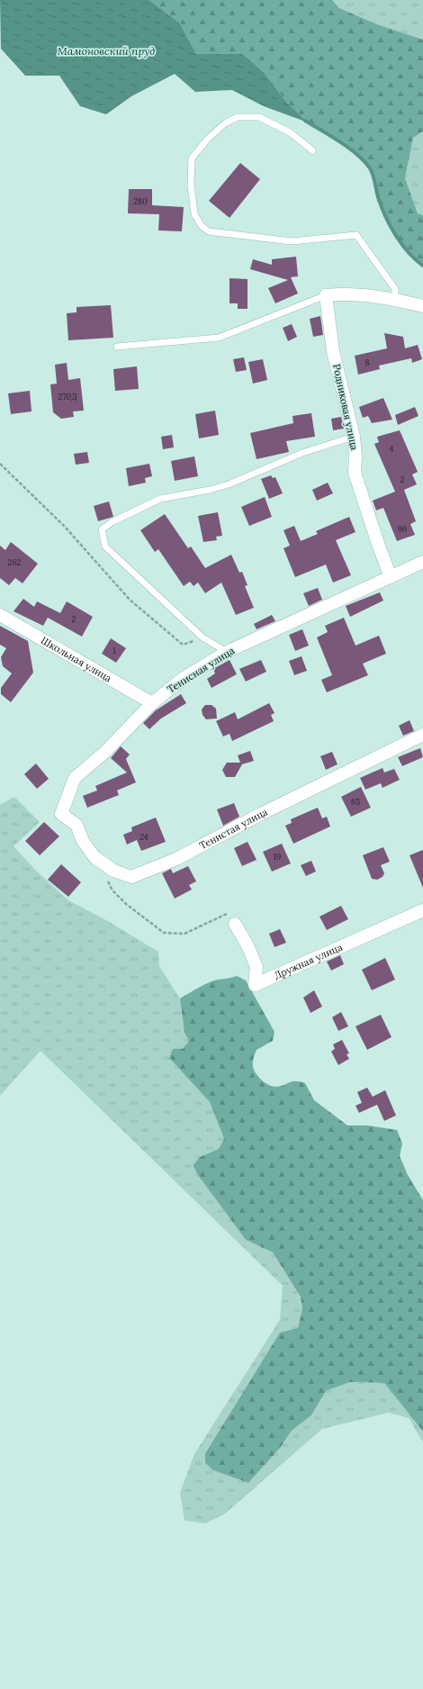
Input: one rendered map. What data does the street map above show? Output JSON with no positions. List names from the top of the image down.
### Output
{
  "streets": {
    "street": [
      "Родниковая улица",
      "Школьная улица",
      "Тенисная улица",
      "Тенистая улица",
      "Дружная улица"
    ]
  },
  "crossings": [
    ["Родниковая улица", "Тенисная улица"],
    ["Школьная улица", "Тенисная улица"],
    ["Тенисная улица", "Тенистая улица"]
  ],
  "water": ["Мамоновский пруд"],
  "house_numbers": [
    "280",
    "8",
    "270Д",
    "4",
    "2",
    "96",
    "262",
    "2",
    "1",
    "65",
    "24",
    "19"
  ]
}
